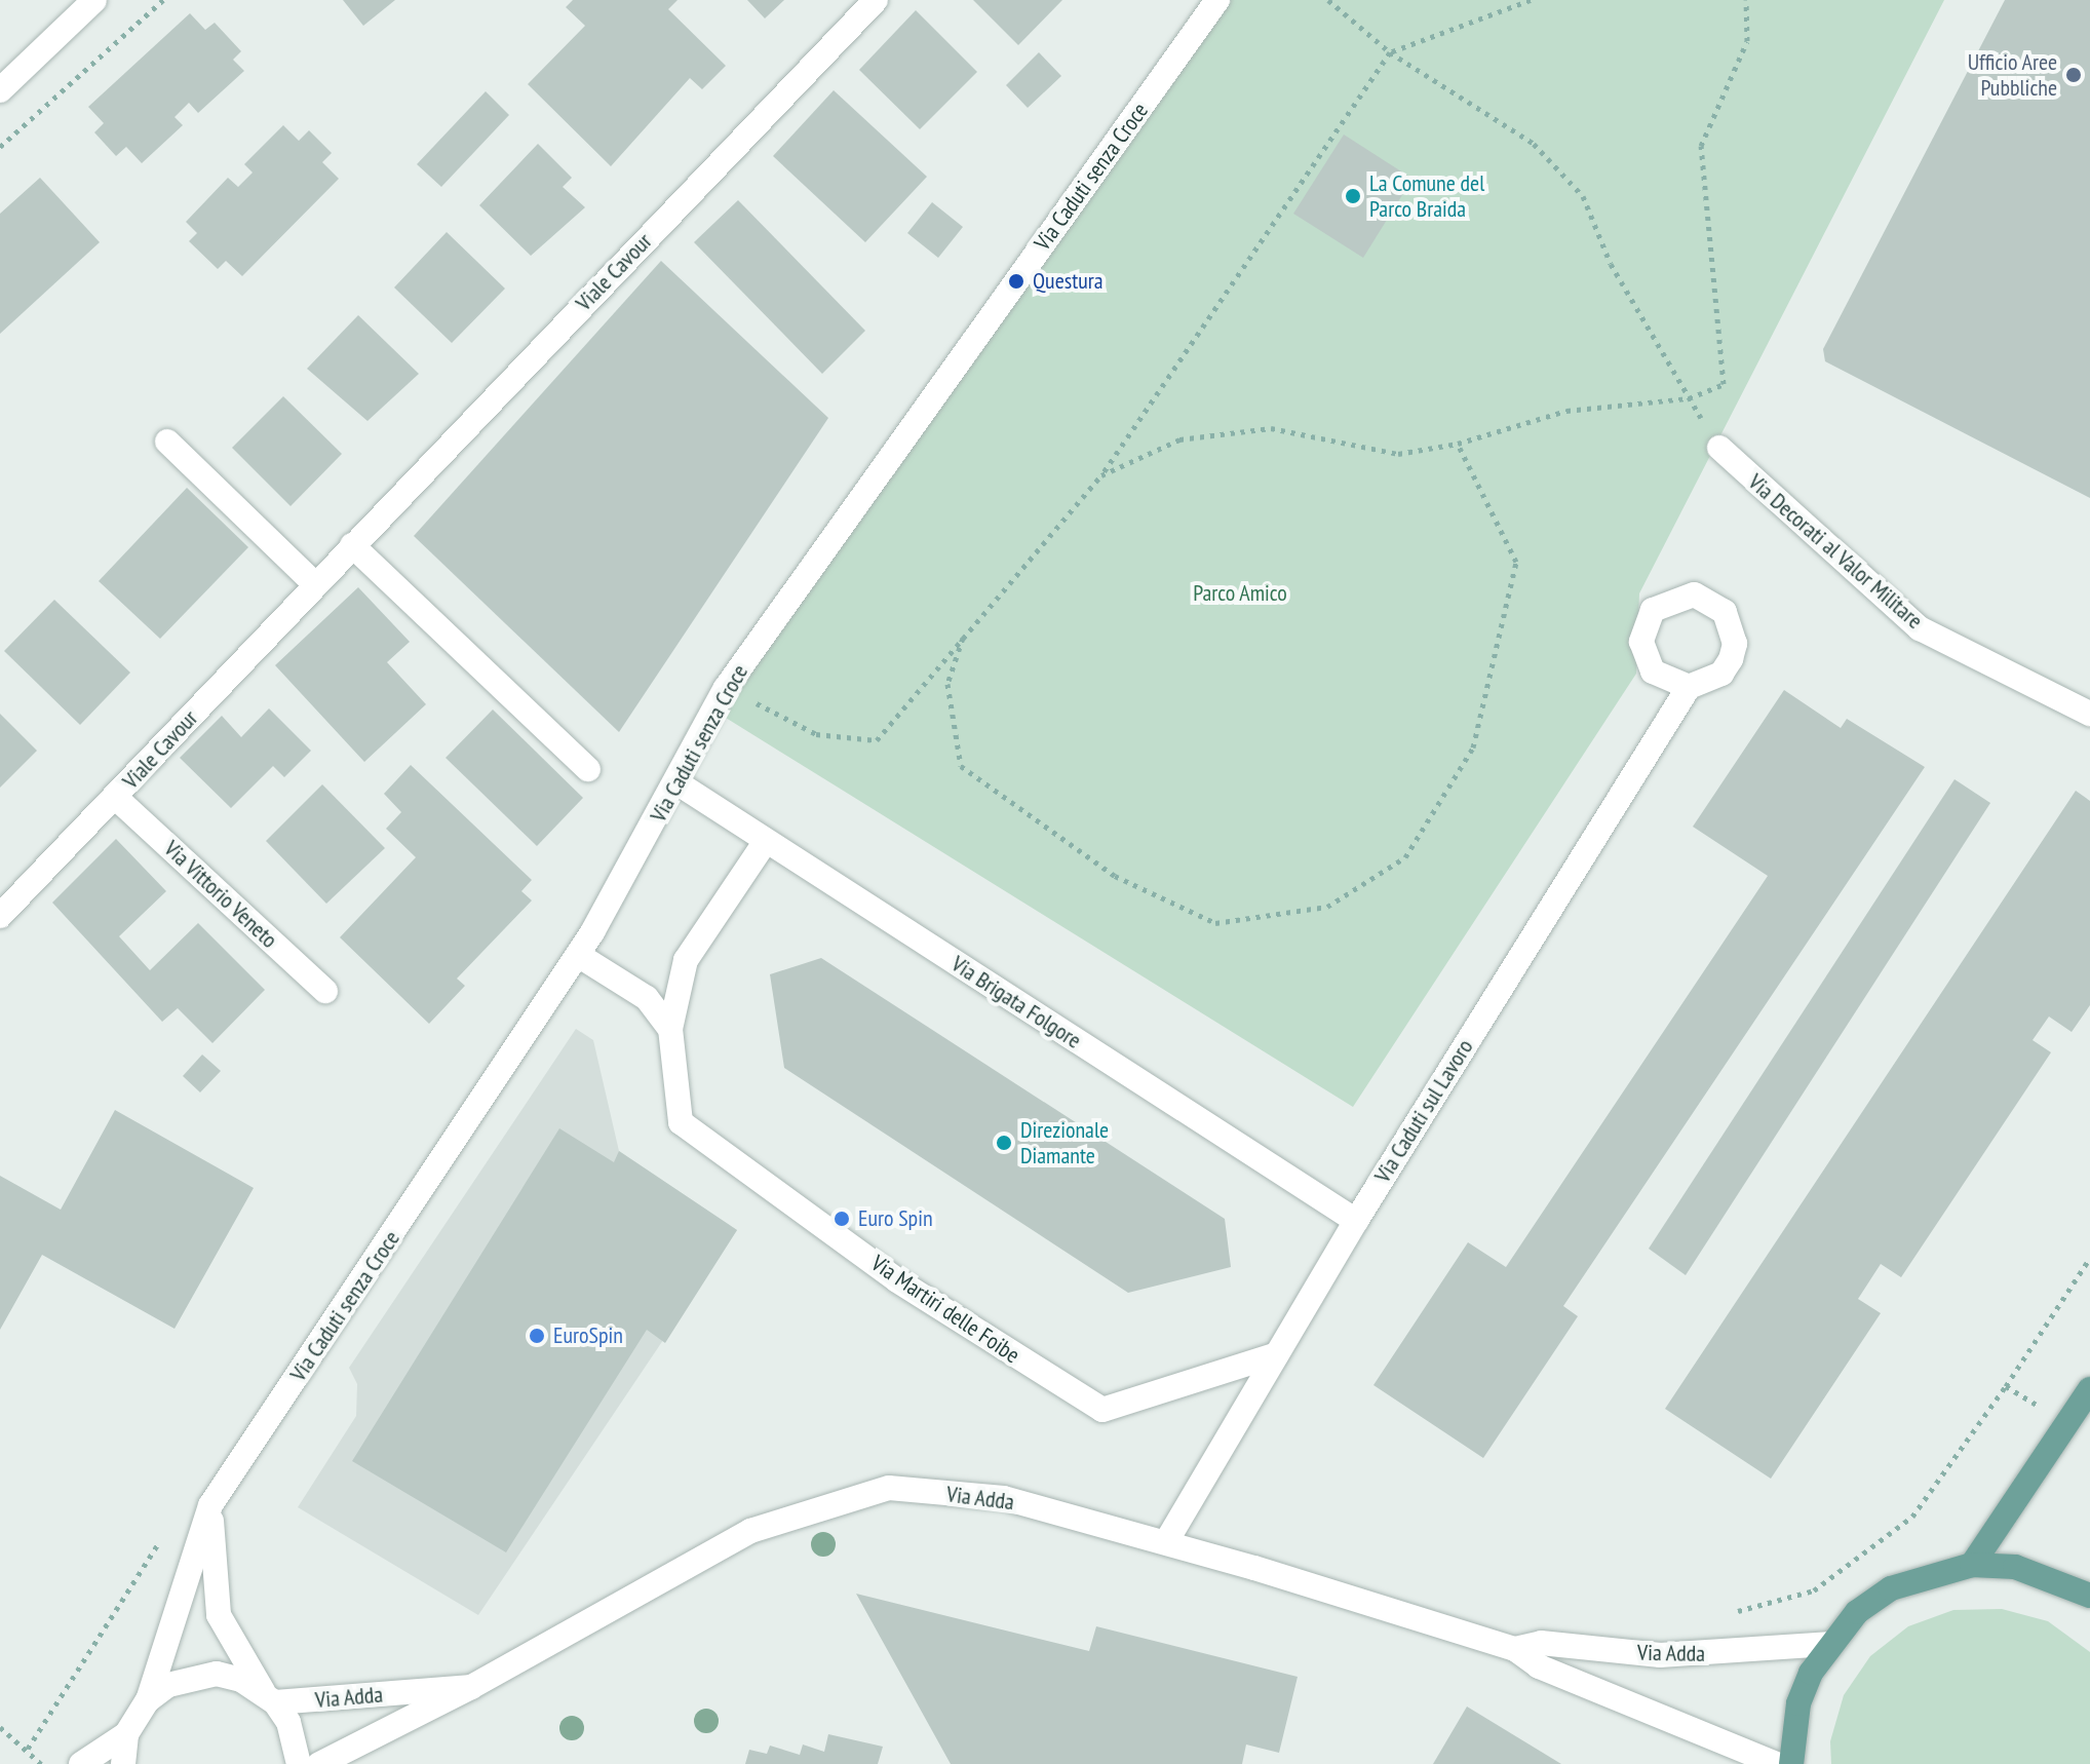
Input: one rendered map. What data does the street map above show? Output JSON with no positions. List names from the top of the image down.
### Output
{
  "streets": {
    "street": [
      "Via Caduti senza Croce",
      "Viale Cavour",
      "Via Decorati al Valor Militare",
      "Via Vittorio Veneto",
      "Via Brigata Folgore",
      "Via Caduti sul Lavoro",
      "Via Martiri delle Foibe",
      "Via Adda"
    ]
  },
  "crossings": [
    ["Via Caduti senza Croce", "Via Brigata Folgore"],
    ["Viale Cavour", "Via Vittorio Veneto"],
    ["Via Brigata Folgore", "Via Caduti sul Lavoro"],
    ["Via Brigata Folgore", "Via Martiri delle Foibe"],
    ["Via Caduti sul Lavoro", "Via Martiri delle Foibe"],
    ["Via Caduti sul Lavoro", "Via Adda"]
  ],
  "parks": ["Parco Amico"],
  "places": [
    "Ufficio Aree Pubbliche",
    "La Comune del Parco Braida",
    "Questura",
    "Direzionale Diamante",
    "Euro Spin",
    "EuroSpin"
  ]
}
